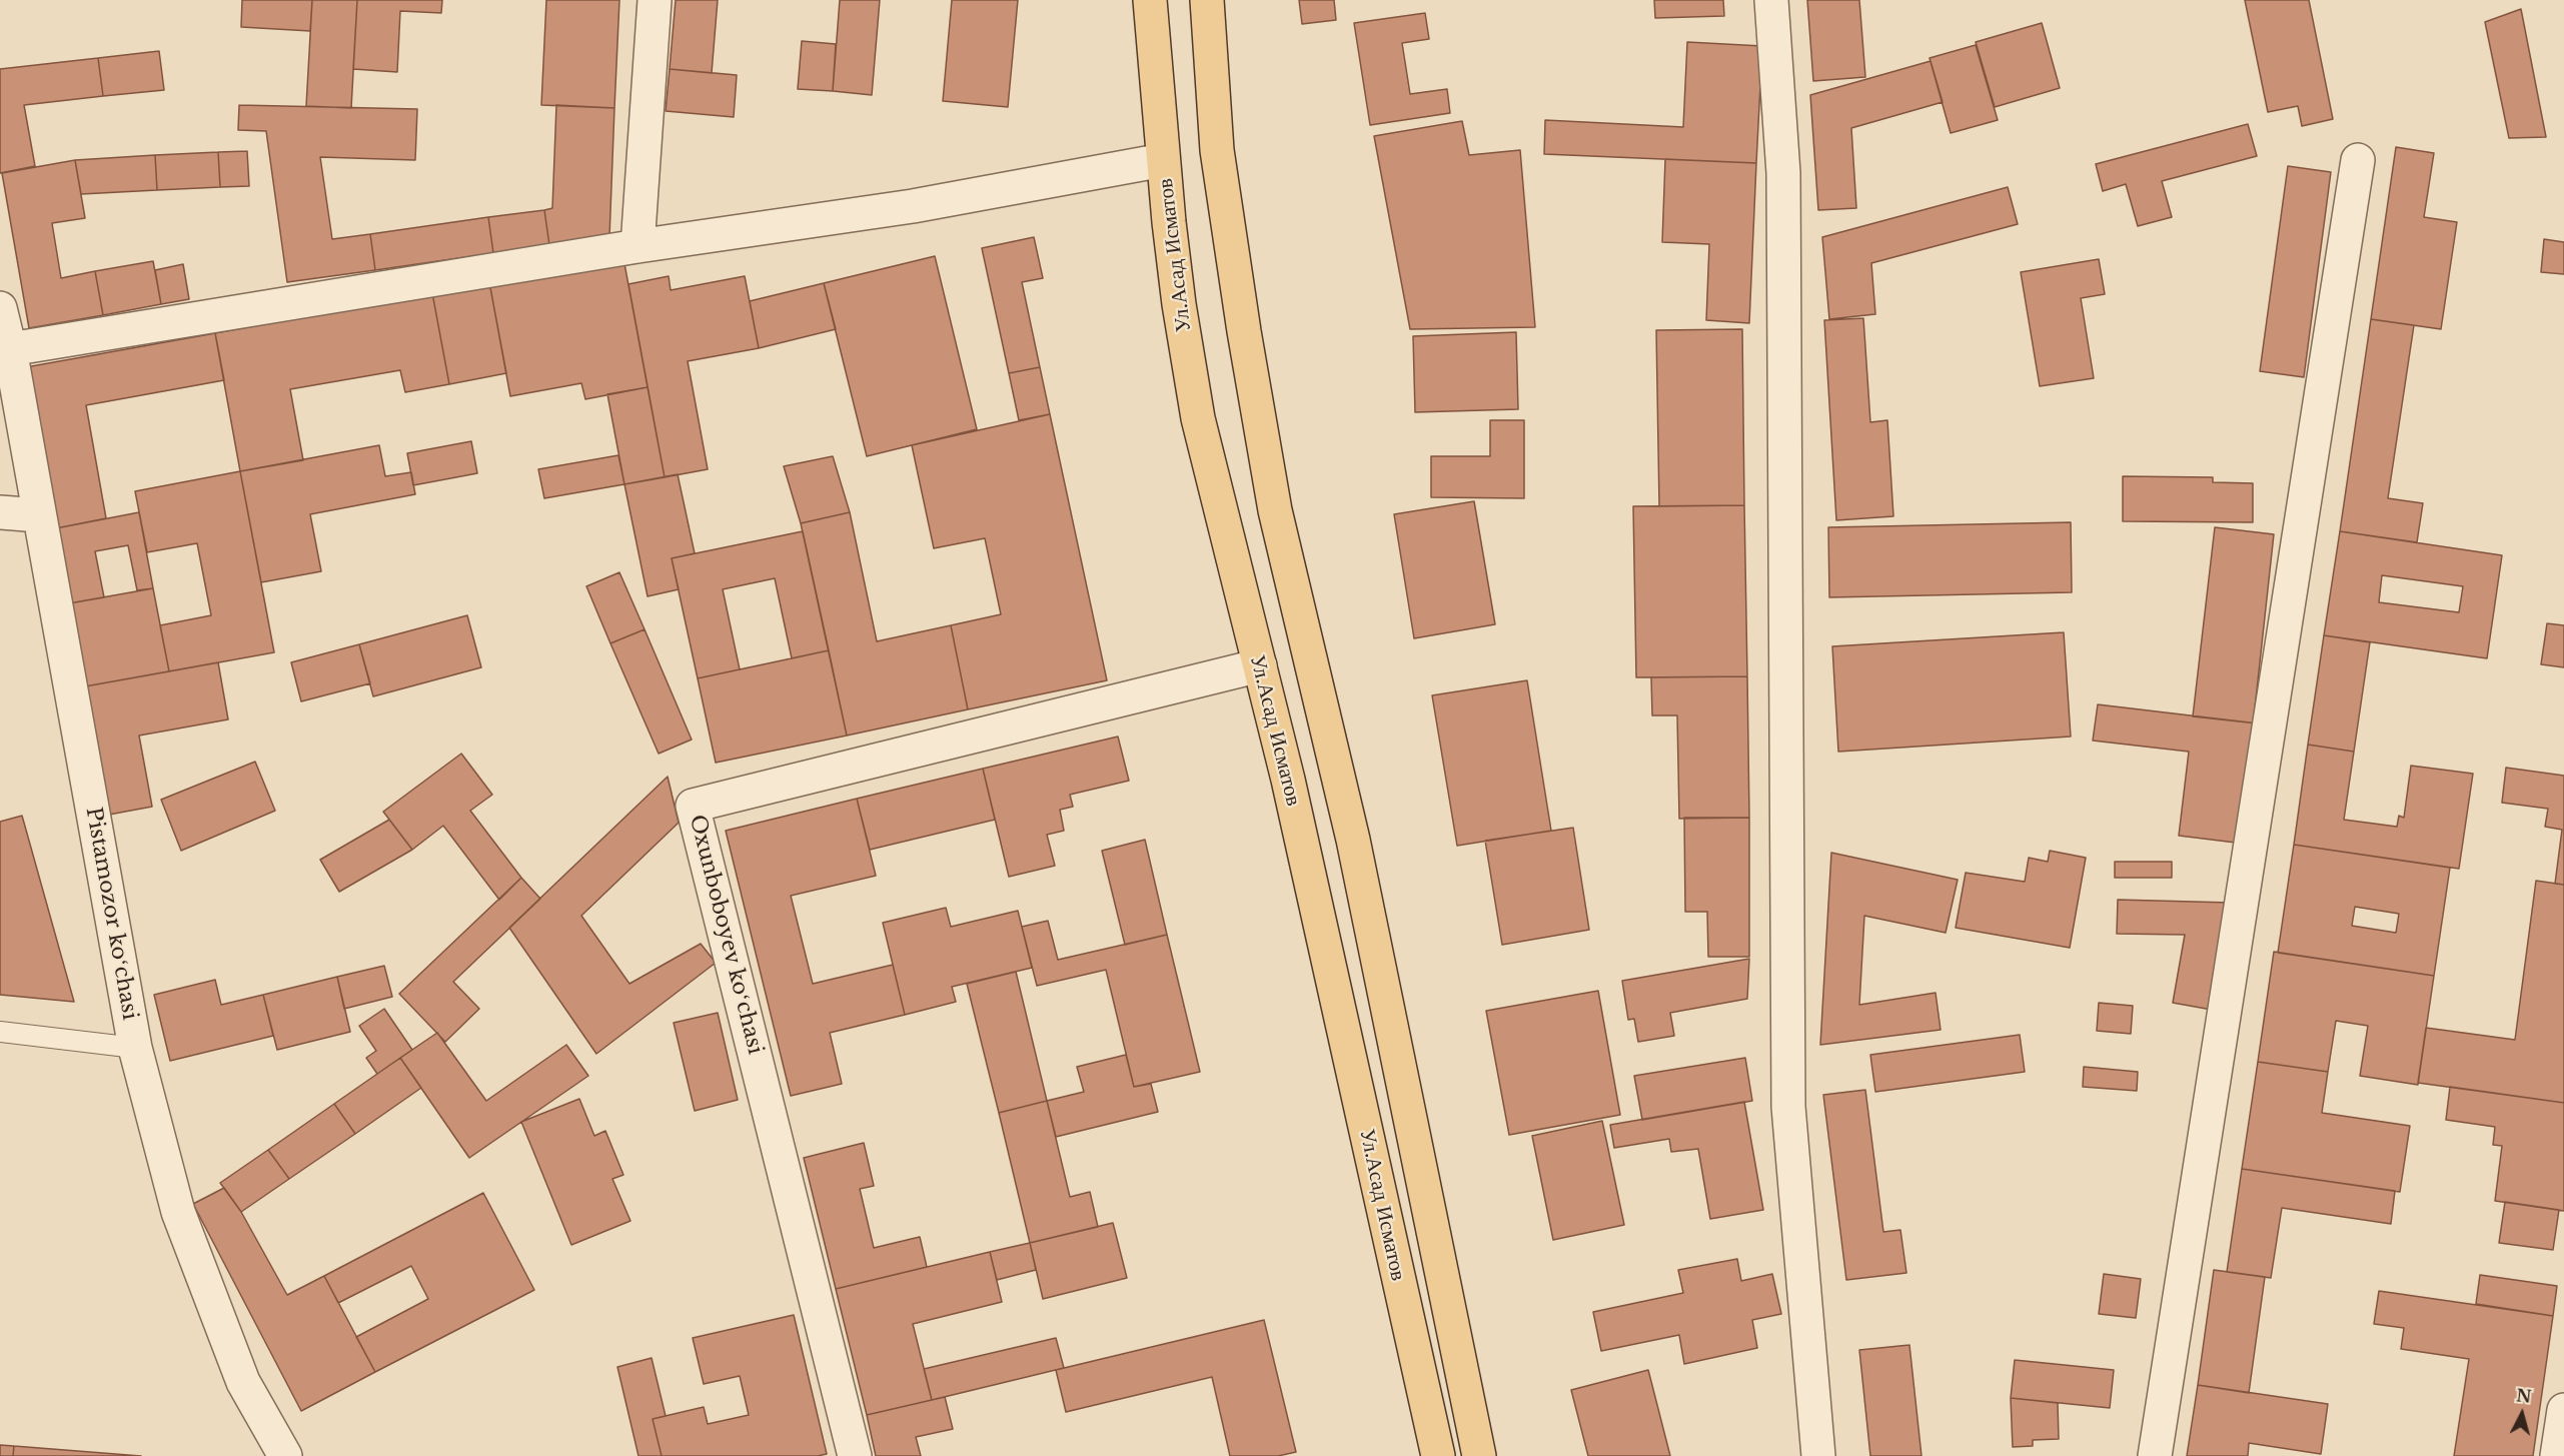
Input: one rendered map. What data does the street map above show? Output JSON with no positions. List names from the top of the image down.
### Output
{
  "streets": {
    "main road": ["Ул.Асад Исматов"],
    "street": ["Pistamozor koʻchasi", "Oxunboboyev koʻchasi"]
  },
  "crossings": [
    ["Ул.Асад Исматов", "Oxunboboyev koʻchasi"]
  ],
  "north": "top"
}
